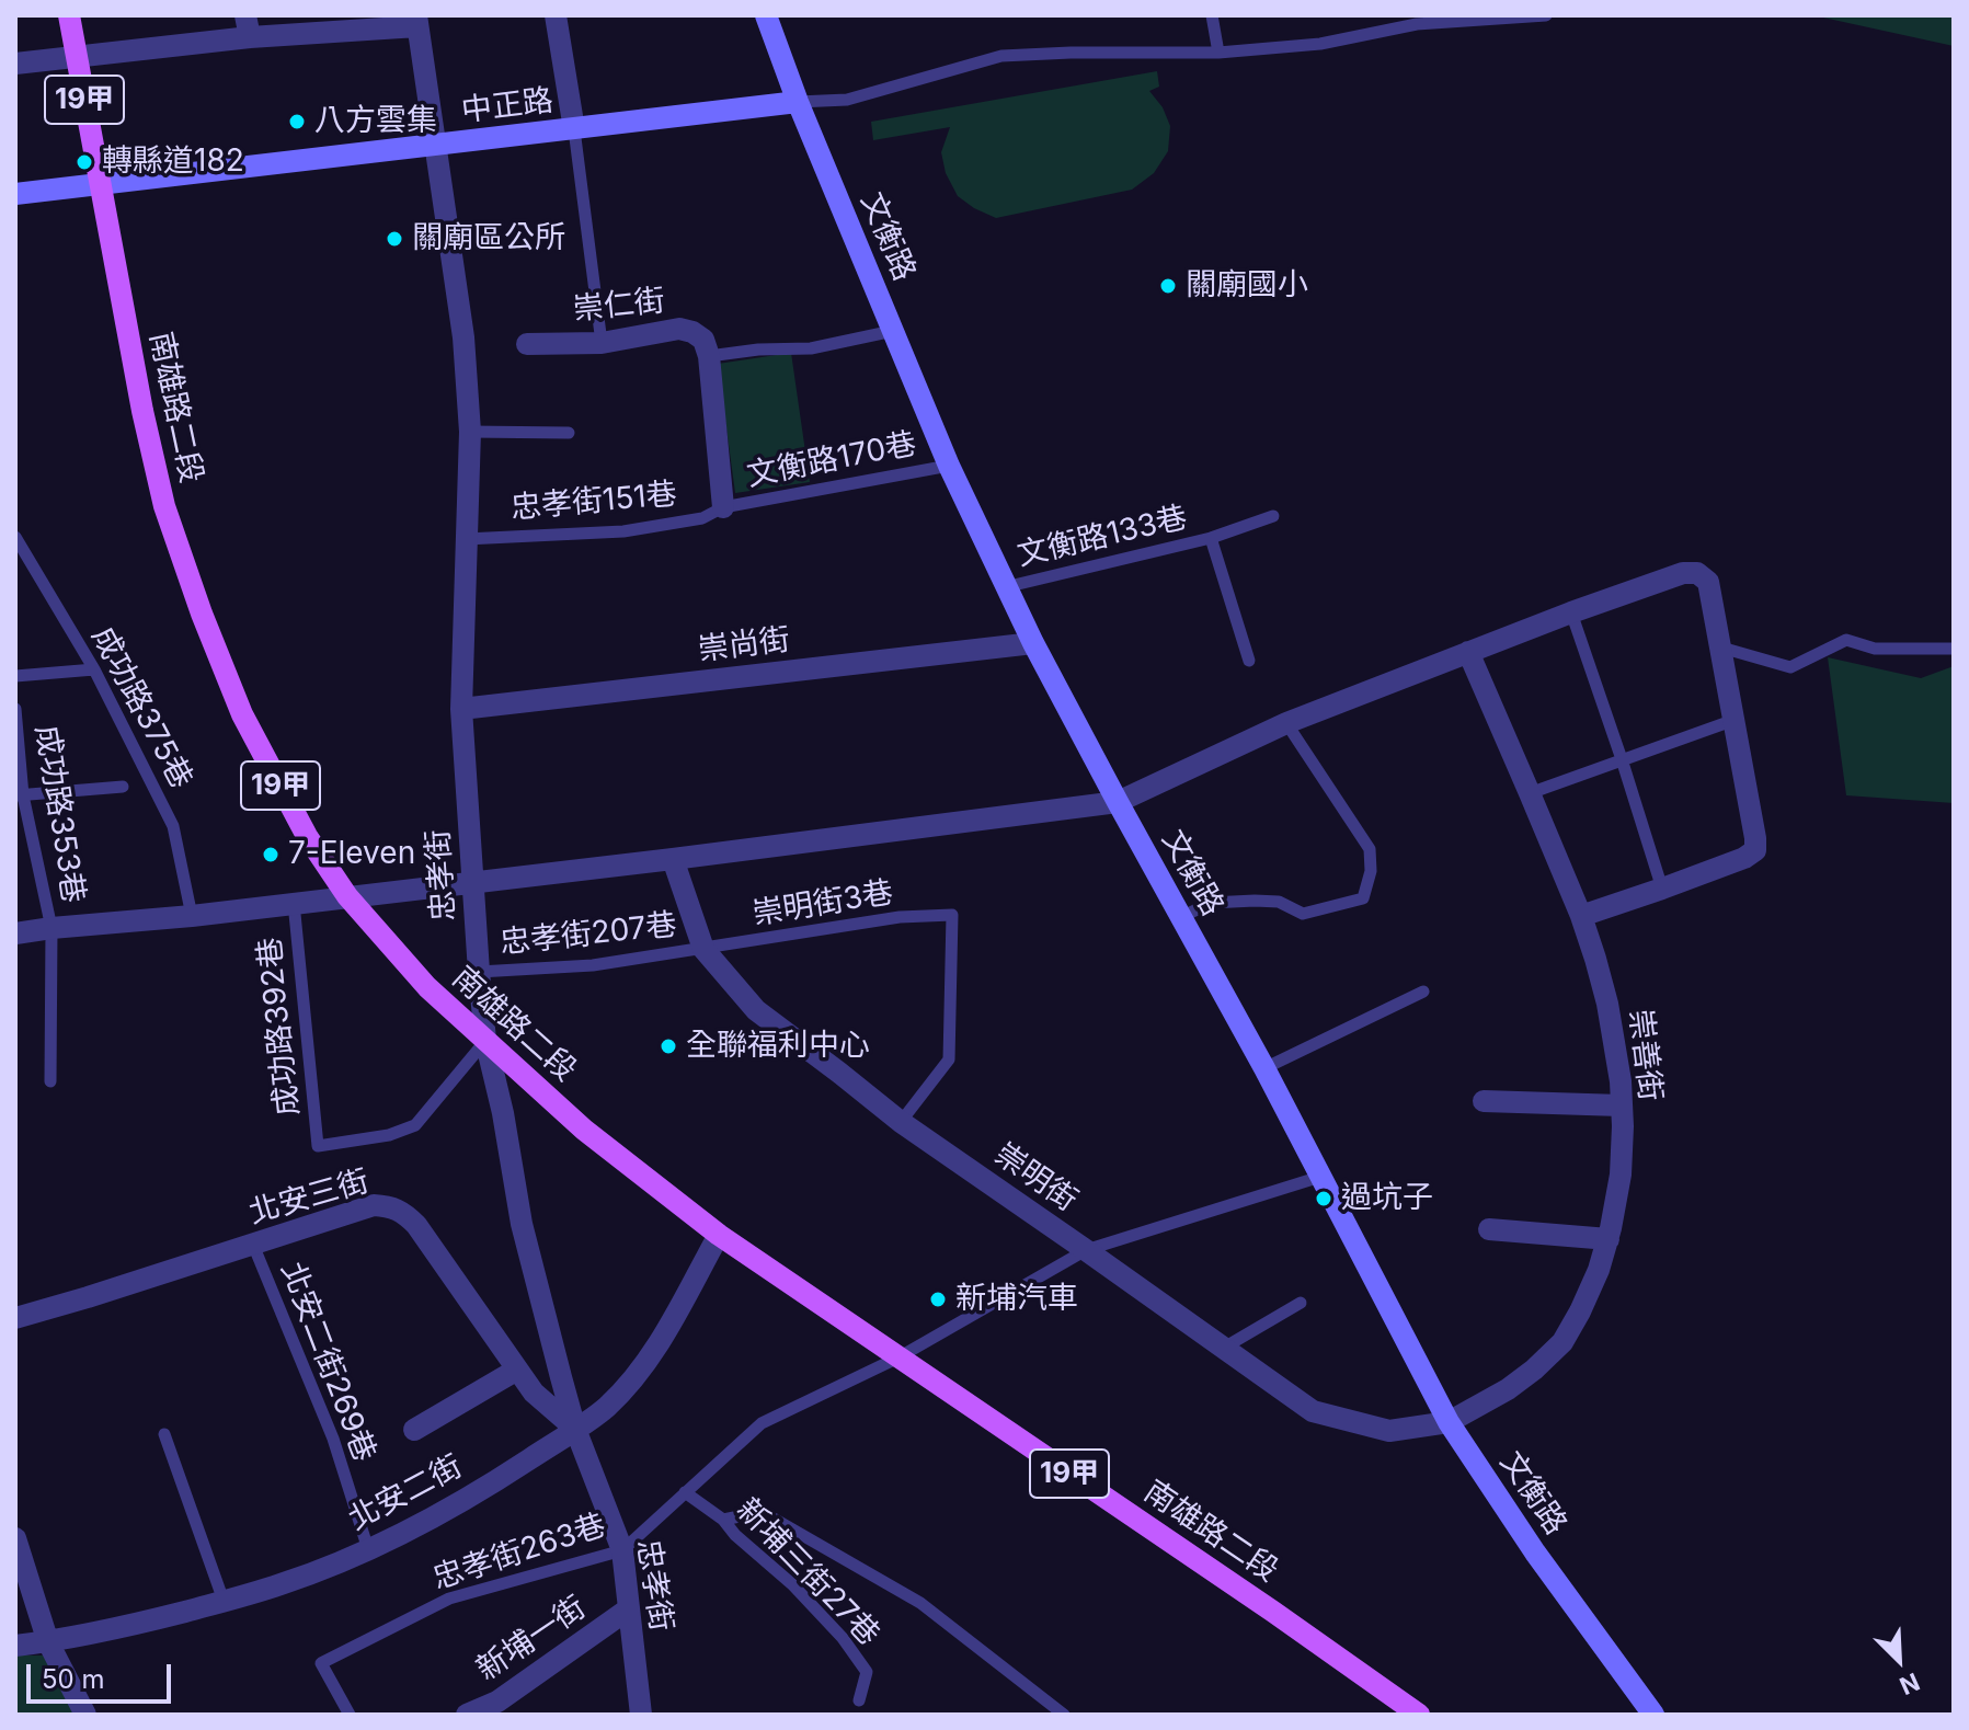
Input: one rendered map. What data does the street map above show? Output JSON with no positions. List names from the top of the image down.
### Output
{
  "streets": {
    "main road": ["19甲", "南雄路二段"],
    "street": [
      "中正路",
      "文衡路",
      "崇仁街",
      "崇尚街",
      "忠孝街",
      "崇善街",
      "崇明街",
      "北安三街",
      "北安二街",
      "新埔一街"
    ],
    "lane": [
      "文衡路170巷",
      "忠孝街151巷",
      "文衡路133巷",
      "成功路375巷",
      "成功路353巷",
      "崇明街3巷",
      "忠孝街207巷",
      "成功路392巷",
      "北安二街269巷",
      "忠孝街263巷",
      "新埔三街27巷"
    ]
  },
  "crossings": [
    ["中正路", "文衡路"],
    ["中正路", "南雄路二段"],
    ["中正路", "忠孝街"],
    ["文衡路", "文衡路170巷"],
    ["文衡路", "文衡路133巷"],
    ["文衡路", "崇尚街"],
    ["文衡路", "崇善街"],
    ["文衡路", "崇明街"],
    ["文衡路", "忠孝街263巷"],
    ["南雄路二段", "忠孝街"],
    ["南雄路二段", "成功路392巷"],
    ["南雄路二段", "北安二街"],
    ["南雄路二段", "忠孝街263巷"],
    ["文衡路170巷", "忠孝街151巷"],
    ["忠孝街151巷", "忠孝街"],
    ["崇尚街", "忠孝街"],
    ["忠孝街", "忠孝街207巷"],
    ["忠孝街", "成功路392巷"],
    ["忠孝街", "北安三街"],
    ["忠孝街", "北安二街"],
    ["忠孝街", "忠孝街263巷"],
    ["忠孝街", "新埔一街"],
    ["崇明街3巷", "忠孝街207巷"],
    ["崇明街3巷", "崇明街"],
    ["忠孝街207巷", "崇明街"],
    ["崇善街", "崇明街"],
    ["崇明街", "忠孝街263巷"],
    ["北安三街", "北安二街269巷"],
    ["北安三街", "北安二街"],
    ["北安二街269巷", "北安二街"],
    ["忠孝街263巷", "新埔三街27巷"]
  ],
  "places": [
    "八方雲集",
    "轉縣道182",
    "關廟區公所",
    "關廟國小",
    "7-Eleven",
    "全聯福利中心",
    "過坑子",
    "新埔汽車"
  ],
  "scale_bar": "50 m",
  "north": "bottom right"
}
